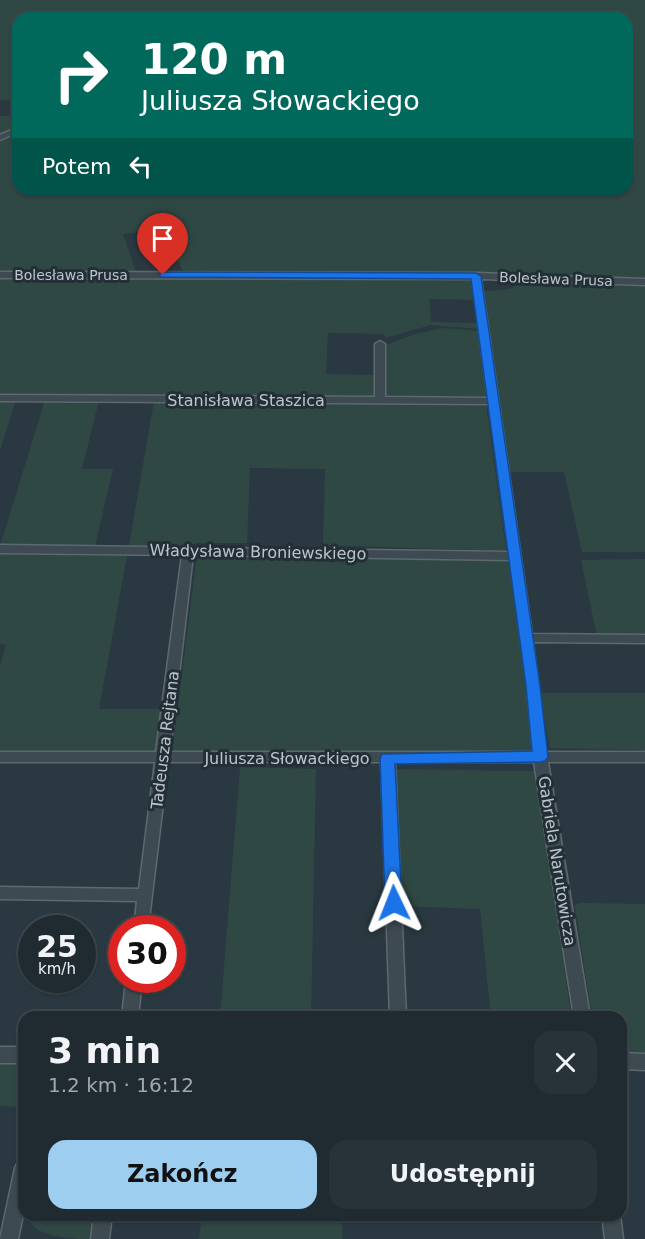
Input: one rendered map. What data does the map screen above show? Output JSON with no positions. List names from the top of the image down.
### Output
{
  "streets": {
    "street": [
      "Bolesława Prusa",
      "Stanisława Staszica",
      "Władysława Broniewskiego",
      "Tadeusza Rejtana",
      "Juliusza Słowackiego",
      "Gabriela Narutowicza"
    ]
  },
  "crossings": [
    ["Bolesława Prusa", "Gabriela Narutowicza"],
    ["Stanisława Staszica", "Gabriela Narutowicza"],
    ["Władysława Broniewskiego", "Tadeusza Rejtana"],
    ["Władysława Broniewskiego", "Gabriela Narutowicza"],
    ["Tadeusza Rejtana", "Juliusza Słowackiego"],
    ["Juliusza Słowackiego", "Gabriela Narutowicza"]
  ],
  "page": {
    "turn": ["120 m", "Juliusza Słowackiego"],
    "then": "Potem",
    "speed": "25 km/h",
    "limit": "30",
    "heading": ["3 min", "1.2 km · 16:12"],
    "buttons": ["Zakończ", "Udostępnij"]
  }
}
